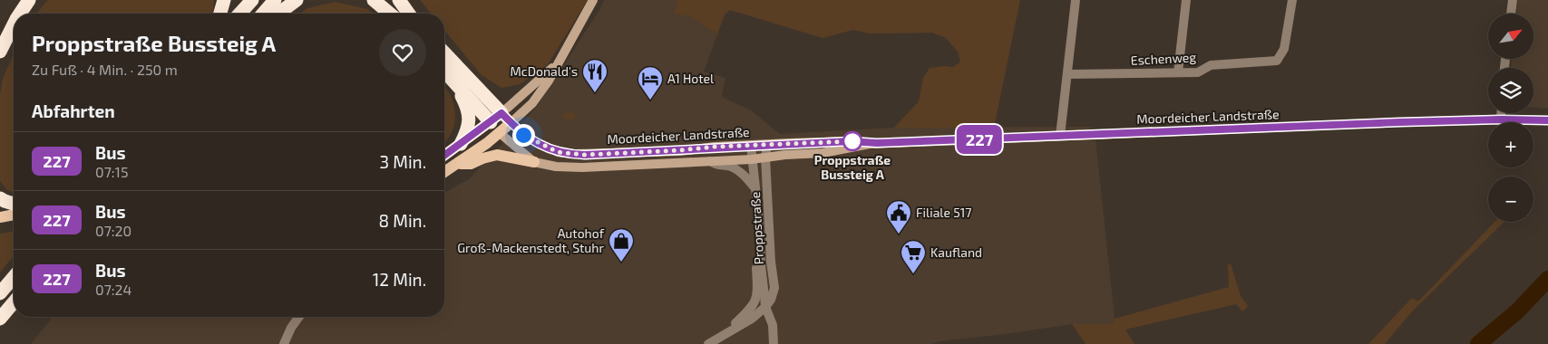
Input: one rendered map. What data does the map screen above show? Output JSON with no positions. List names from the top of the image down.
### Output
{
  "streets": {
    "main road": ["Moordeicher Landstraße"],
    "street": ["Eschenweg", "Proppstraße"]
  },
  "crossings": [
    ["Moordeicher Landstraße", "Proppstraße"]
  ],
  "places": {
    "restaurant": ["McDonald's"],
    "hotel": ["A1 Hotel"],
    "other": ["Proppstraße Bussteig A"],
    "public building": ["Filiale 517"],
    "shop": ["Autohof Groß-Mackenstedt, Stuhr"],
    "supermarket": ["Kaufland"]
  },
  "lines": ["bus line 227"],
  "north": "top right",
  "page": {
    "on_map": "227",
    "map_buttons": ["+", "−"],
    "heading": [
      ["Proppstraße Bussteig A", "Zu Fuß · 4 Min. · 250 m"],
      "Abfahrten"
    ],
    "list": [
      {
        "mark": "227",
        "name": "Bus",
        "note": "07:15",
        "value": "3 Min."
      },
      {
        "mark": "227",
        "name": "Bus",
        "note": "07:20",
        "value": "8 Min."
      },
      {
        "mark": "227",
        "name": "Bus",
        "note": "07:24",
        "value": "12 Min."
      }
    ]
  }
}
